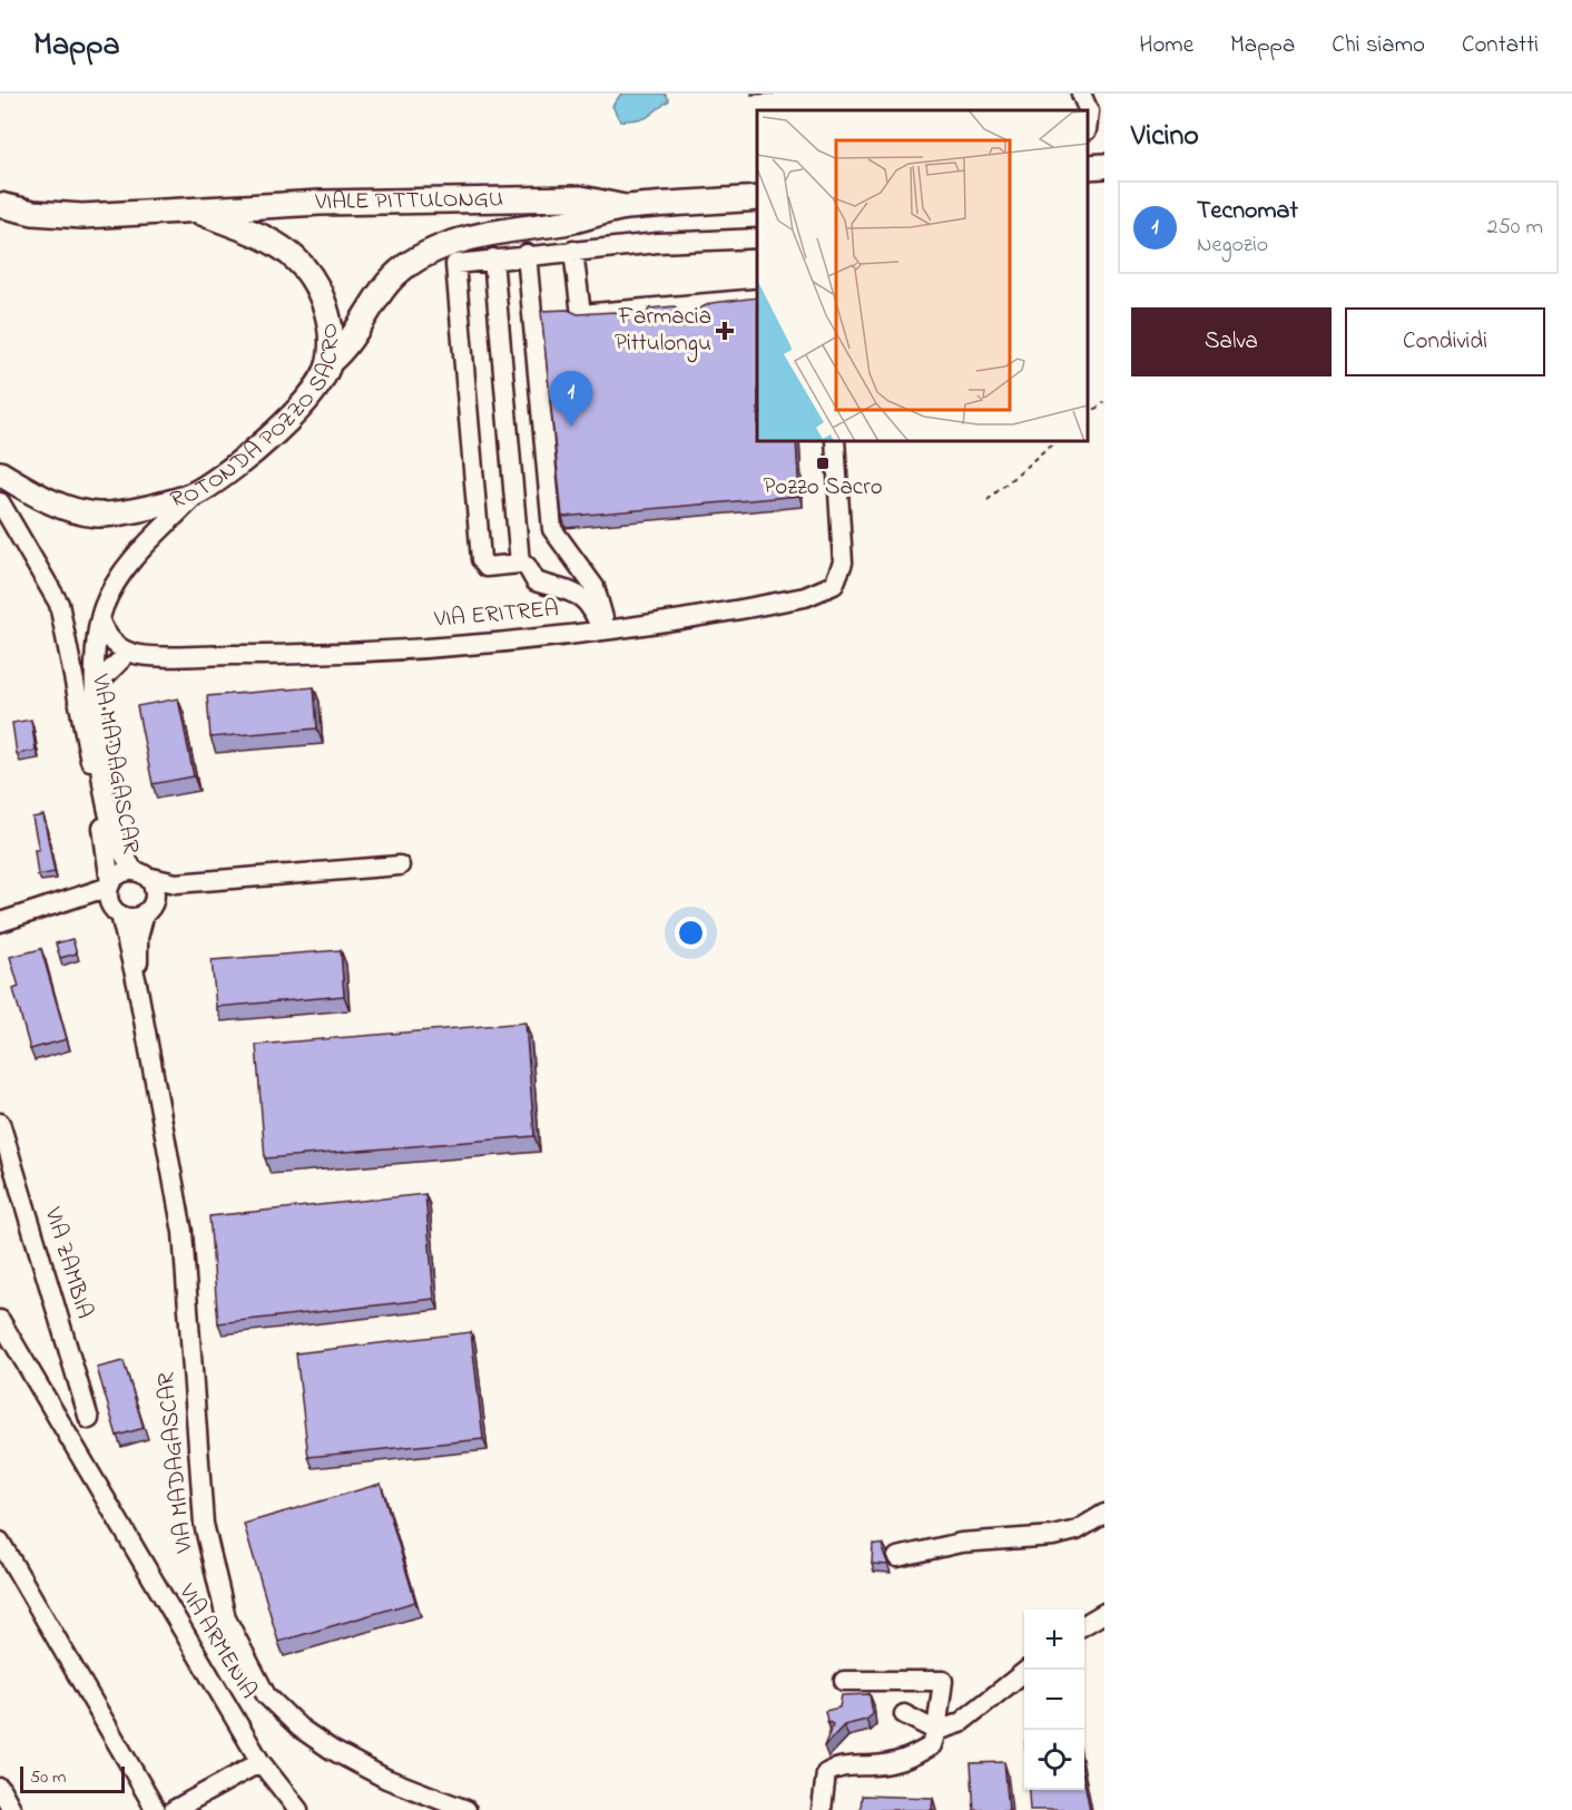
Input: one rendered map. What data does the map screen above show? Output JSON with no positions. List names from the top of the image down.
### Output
{
  "streets": {
    "main road": ["VIALE PITTULONGU", "ROTONDA POZZO SACRO"],
    "street": [
      "VIA ERITREA",
      "VIA MADAGASCAR",
      "VIA ZAMBIA",
      "VIA ARMENIA"
    ]
  },
  "crossings": [
    ["VIALE PITTULONGU", "ROTONDA POZZO SACRO"],
    ["ROTONDA POZZO SACRO", "VIA MADAGASCAR"],
    ["VIA ERITREA", "VIA MADAGASCAR"]
  ],
  "places": {
    "health": ["Farmacia Pittulongu"],
    "transit": ["Pozzo Sacro"]
  },
  "scale_bar": "50 m",
  "page": {
    "header": "Mappa",
    "nav": [
      "Home",
      "Mappa",
      "Chi siamo",
      "Contatti"
    ],
    "heading": "Vicino",
    "list": [
      {
        "mark": "1",
        "name": "Tecnomat",
        "note": "Negozio",
        "value": "250 m"
      }
    ],
    "buttons": ["Salva", "Condividi"],
    "pins": "1",
    "map_buttons": ["+", "−"],
    "scale": "50 m"
  }
}
